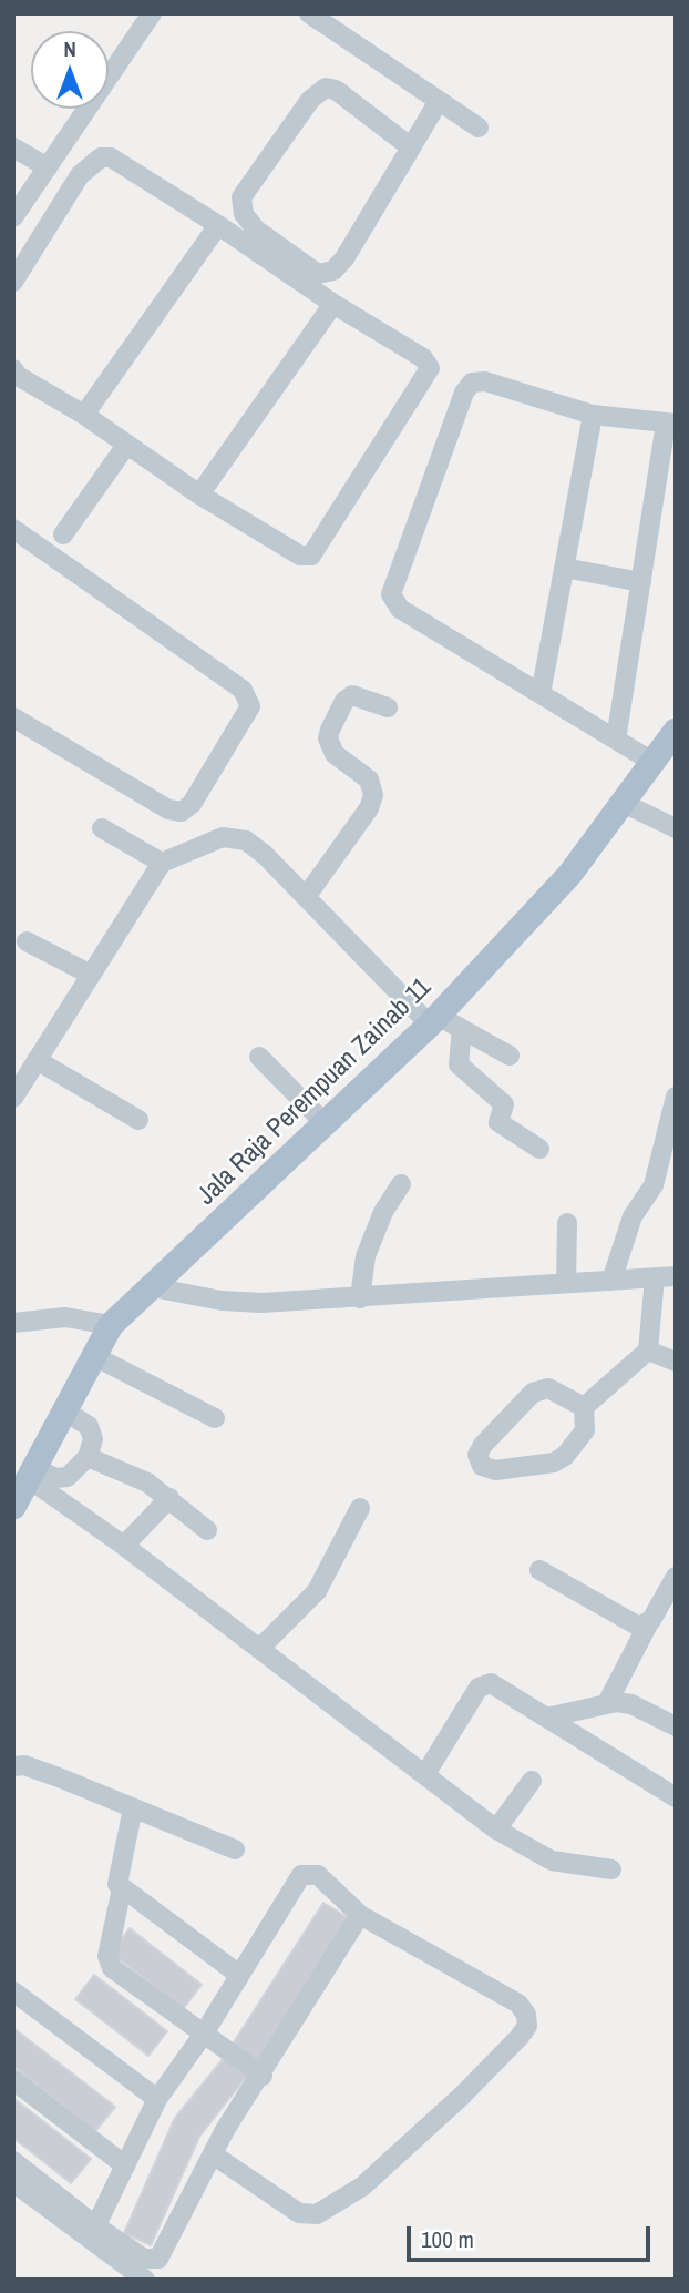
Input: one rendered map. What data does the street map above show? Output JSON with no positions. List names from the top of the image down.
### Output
{
  "streets": {
    "main road": ["Jala Raja Perempuan Zainab 11"]
  },
  "scale_bar": "100 m",
  "north": "top"
}
